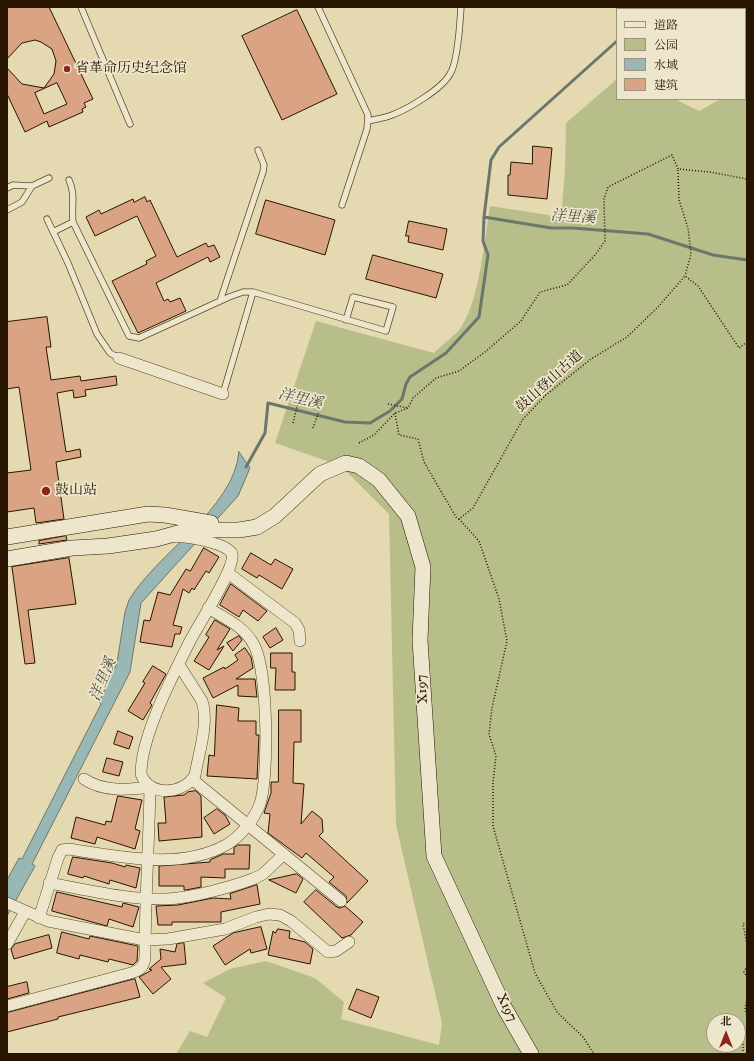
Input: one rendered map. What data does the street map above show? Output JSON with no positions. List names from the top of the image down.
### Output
{
  "streets": {
    "main road": ["X197"],
    "path": ["鼓山登山古道"]
  },
  "water": ["洋里溪"],
  "places": ["省革命历史纪念馆", "鼓山站"],
  "legend": [
    "道路",
    "公园",
    "水域",
    "建筑"
  ],
  "north": "top"
}
